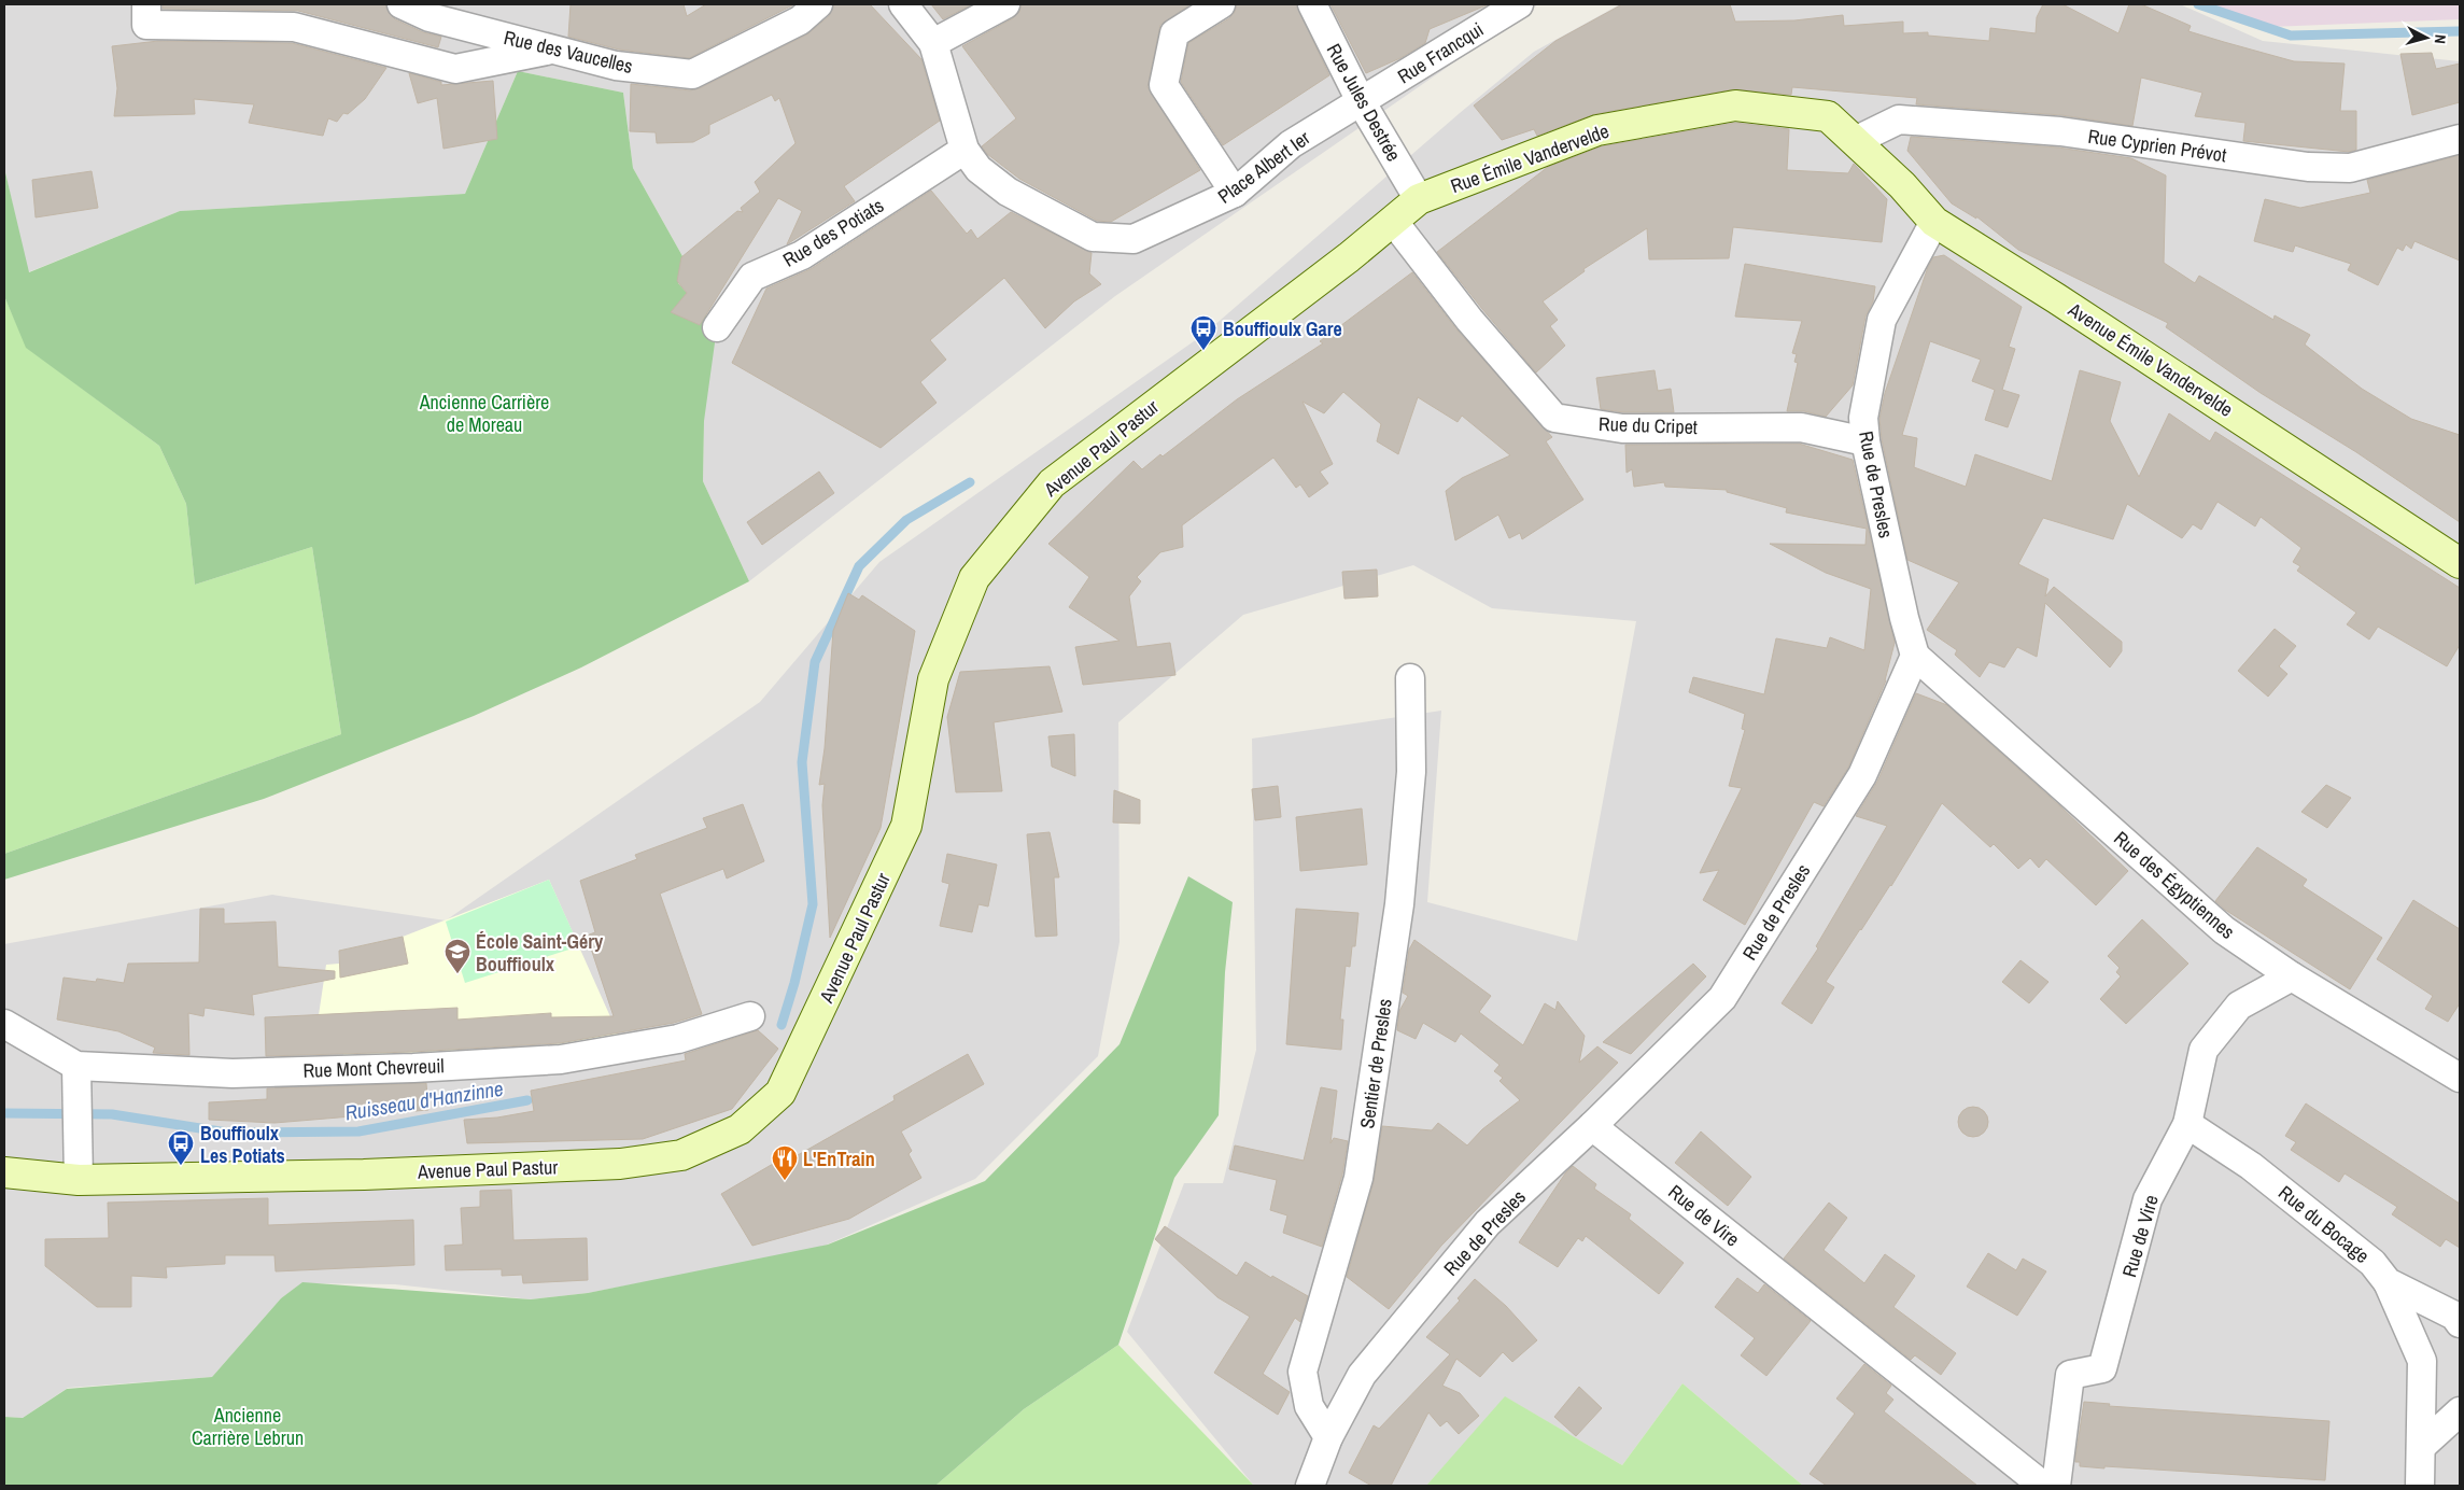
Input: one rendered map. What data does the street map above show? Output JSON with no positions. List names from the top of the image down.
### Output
{
  "streets": {
    "main road": ["Rue Émile Vandervelde", "Avenue Émile Vandervelde", "Avenue Paul Pastur"],
    "street": [
      "Rue des Vaucelles",
      "Rue Francqui",
      "Rue Jules Destrée",
      "Rue Cyprien Prévot",
      "Place Albert Ier",
      "Rue des Potiats",
      "Rue du Cripet",
      "Rue de Presles",
      "Rue des Égyptiennes",
      "Sentier de Presles",
      "Rue Mont Chevreuil",
      "Rue de Vire",
      "Rue du Bocage"
    ]
  },
  "crossings": [
    ["Rue Francqui", "Rue Jules Destrée"],
    ["Rue Francqui", "Place Albert Ier"],
    ["Rue Jules Destrée", "Rue Émile Vandervelde"],
    ["Rue Jules Destrée", "Place Albert Ier"],
    ["Rue Jules Destrée", "Avenue Paul Pastur"],
    ["Rue Cyprien Prévot", "Rue Émile Vandervelde"],
    ["Rue Cyprien Prévot", "Avenue Émile Vandervelde"],
    ["Rue Émile Vandervelde", "Avenue Émile Vandervelde"],
    ["Rue Émile Vandervelde", "Avenue Paul Pastur"],
    ["Place Albert Ier", "Rue des Potiats"],
    ["Avenue Émile Vandervelde", "Rue de Presles"],
    ["Rue du Cripet", "Avenue Paul Pastur"],
    ["Rue du Cripet", "Rue de Presles"],
    ["Rue de Presles", "Rue des Égyptiennes"],
    ["Rue de Presles", "Sentier de Presles"],
    ["Rue de Presles", "Rue de Vire"],
    ["Rue des Égyptiennes", "Rue de Vire"],
    ["Rue de Vire", "Rue du Bocage"]
  ],
  "water": ["Ruisseau d'Hanzinne"],
  "parks": ["Ancienne Carrière de Moreau", "Ancienne Carrière Lebrun"],
  "places": {
    "bus stop": ["Bouffioulx Gare", "Bouffioulx Les Potiats"],
    "school or university": ["École Saint-Géry Bouffioulx"],
    "restaurant": ["L'EnTrain"]
  },
  "north": "right"
}
